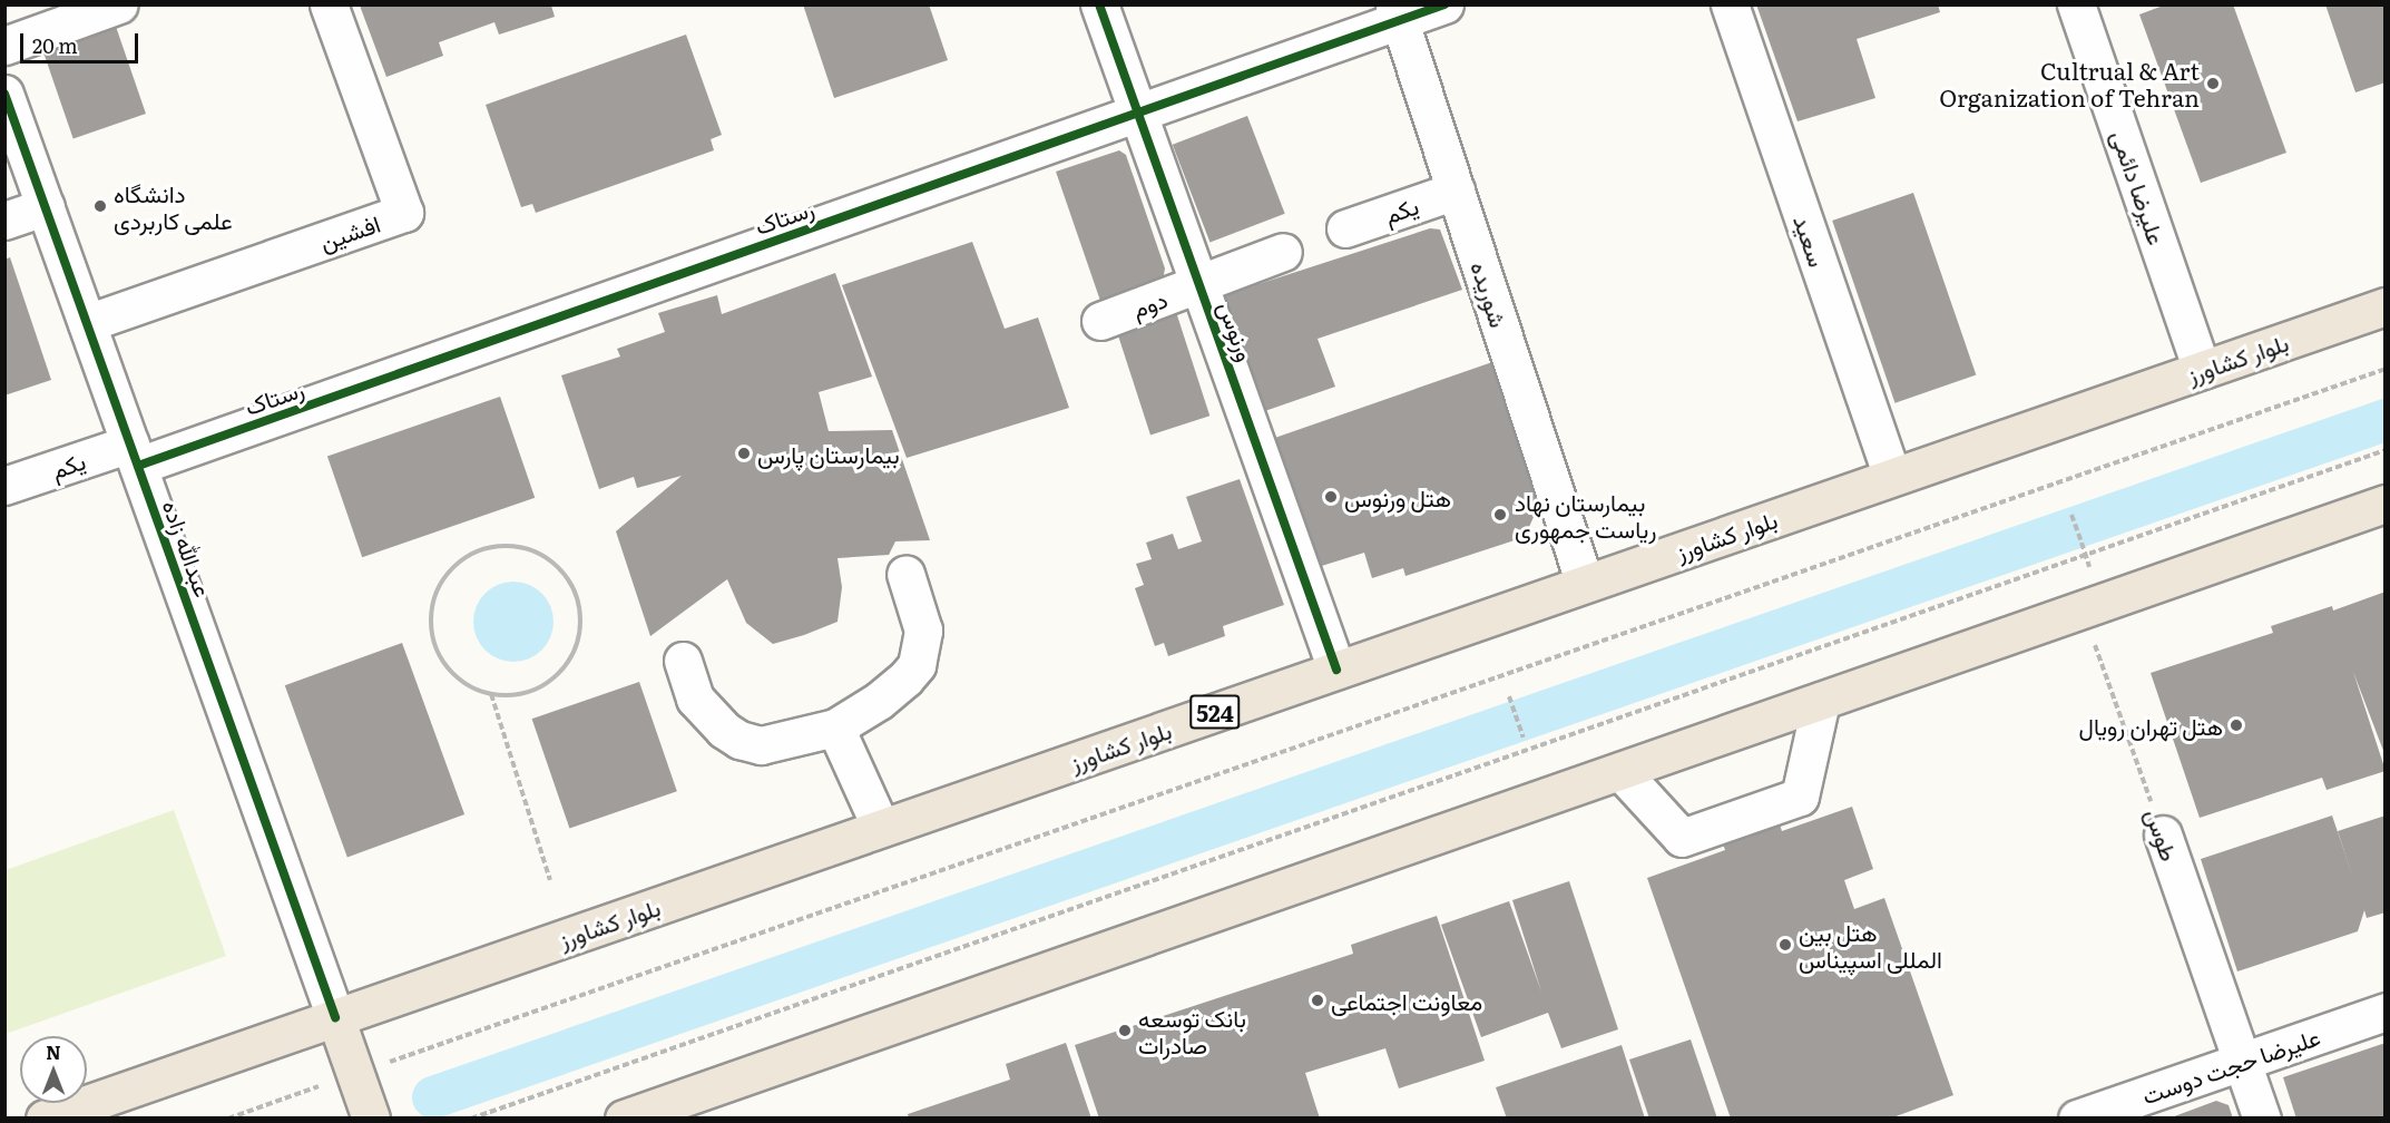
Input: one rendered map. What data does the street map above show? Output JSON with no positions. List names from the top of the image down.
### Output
{
  "streets": {
    "main road": ["بلوار کشاورز", "524"],
    "street": [
      "علیرضا دائمی",
      "یکم",
      "رستاک",
      "افشین",
      "سعید",
      "شوریده",
      "دوم",
      "ورنوس",
      "عبدالله زاده",
      "طوس",
      "علیرضا حجت دوست"
    ]
  },
  "crossings": [
    ["علیرضا دائمی", "بلوار کشاورز"],
    ["یکم", "رستاک"],
    ["یکم", "شوریده"],
    ["یکم", "عبدالله زاده"],
    ["رستاک", "شوریده"],
    ["رستاک", "ورنوس"],
    ["رستاک", "عبدالله زاده"],
    ["افشین", "عبدالله زاده"],
    ["سعید", "بلوار کشاورز"],
    ["شوریده", "بلوار کشاورز"],
    ["دوم", "ورنوس"],
    ["ورنوس", "بلوار کشاورز"],
    ["بلوار کشاورز", "عبدالله زاده"],
    ["طوس", "علیرضا حجت دوست"]
  ],
  "places": [
    "Cultrual & Art Organization of Tehran",
    "دانشگاه علمی کاربردی",
    "بیمارستان پارس",
    "هتل ورنوس",
    "بیمارستان نهاد ریاست جمهوری",
    "هتل تهران رویال",
    "هتل بین المللی اسپیناس",
    "معاونت اجتماعی",
    "بانک توسعه صادرات"
  ],
  "scale_bar": "20 m",
  "north": "top"
}
